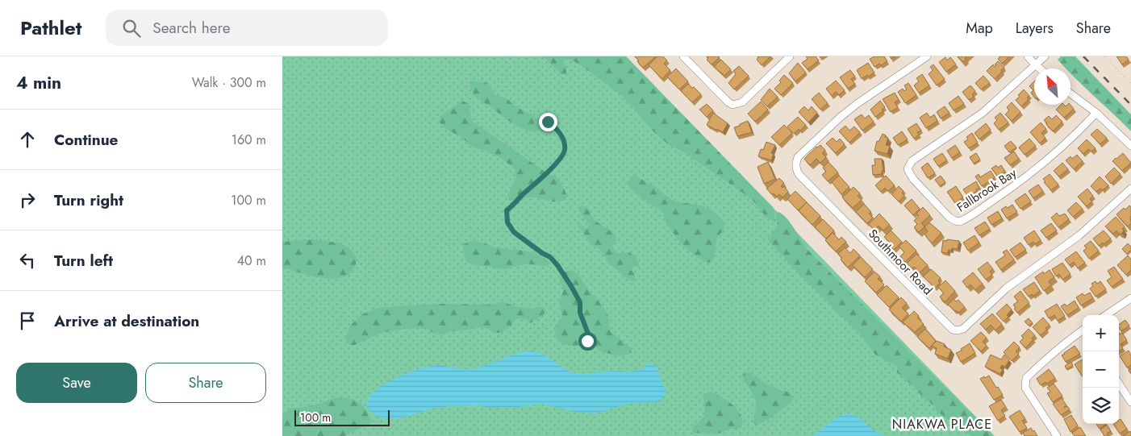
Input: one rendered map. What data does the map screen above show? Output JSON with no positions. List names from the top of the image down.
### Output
{
  "streets": {
    "street": ["Fallbrook Bay", "Southmoor Road"]
  },
  "districts": ["NIAKWA PLACE"],
  "scale_bar": "100 m",
  "north": "top left",
  "page": {
    "header": "Pathlet",
    "search": "Search here",
    "nav": ["Map", "Layers", "Share"],
    "heading": ["4 min", "Walk · 300 m"],
    "list": [
      ["Continue", "160 m"],
      ["Turn right", "100 m"],
      ["Turn left", "40 m"],
      "Arrive at destination"
    ],
    "map_buttons": ["+", "−"],
    "buttons": ["Save", "Share"],
    "scale": "100 m"
  }
}
